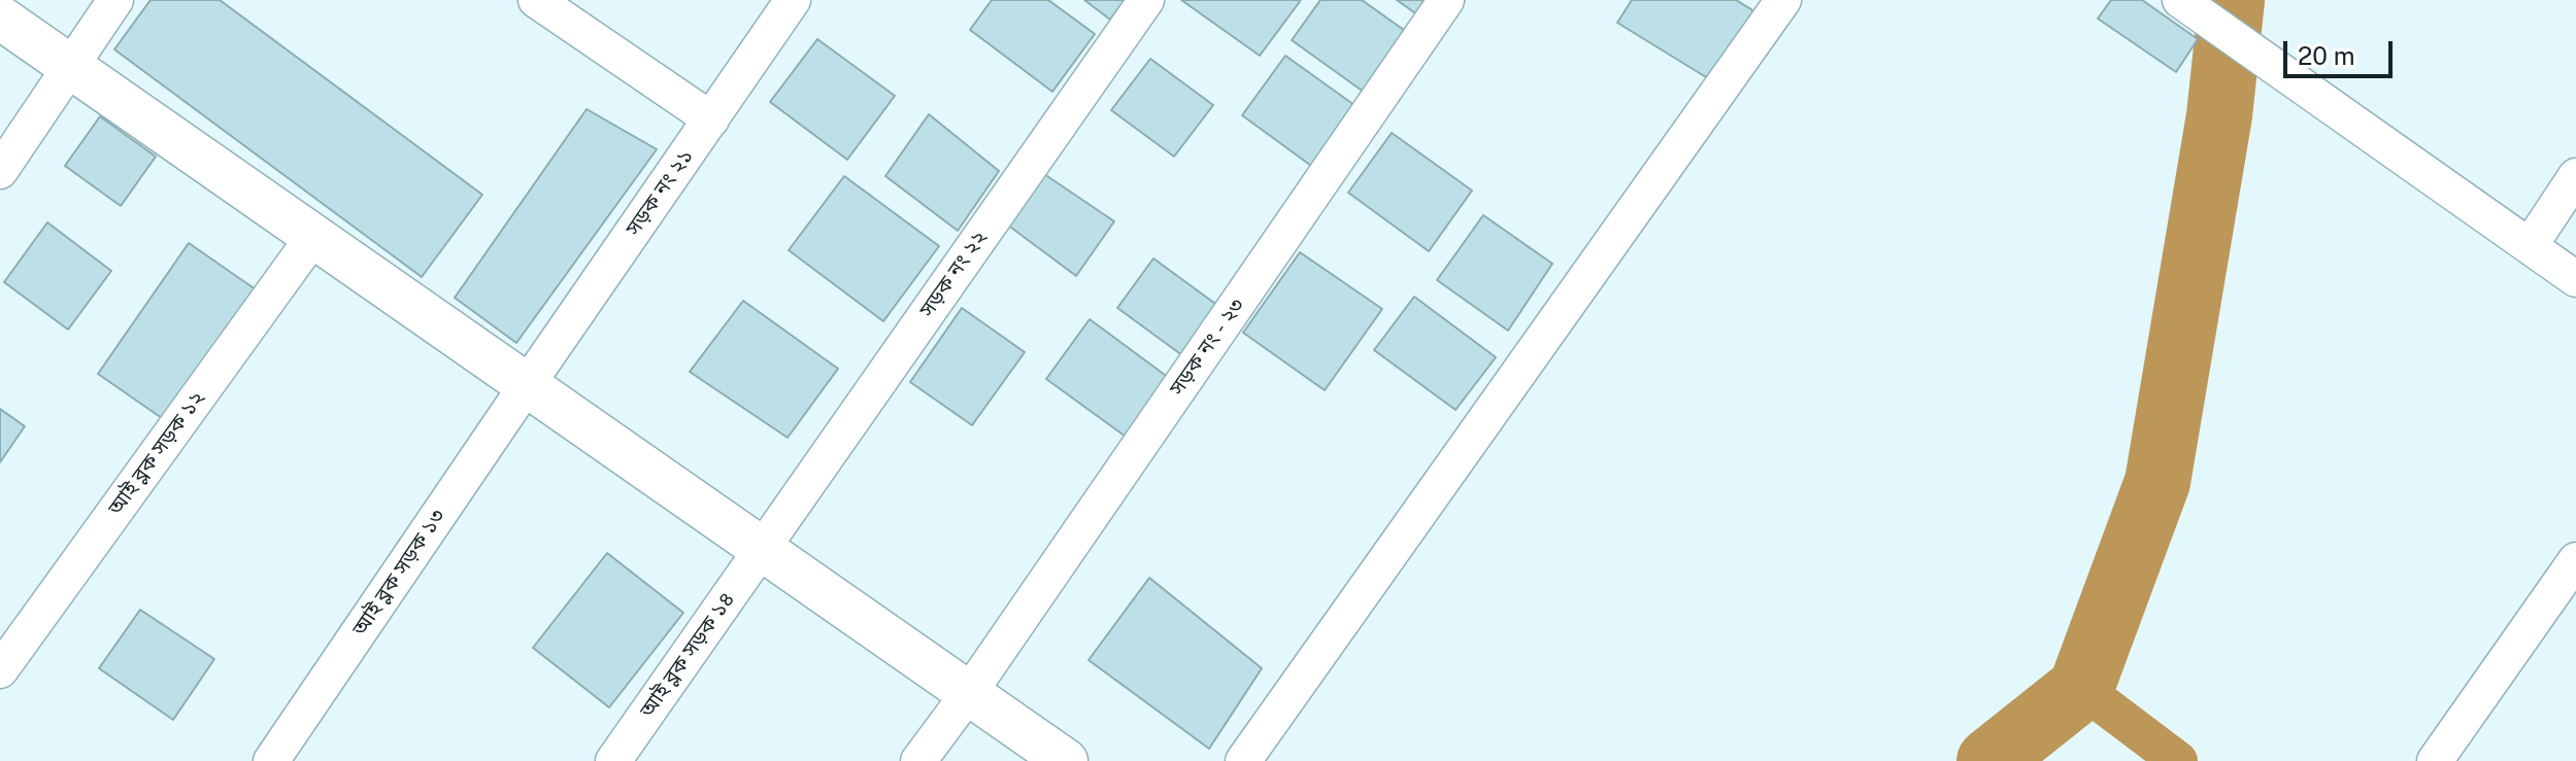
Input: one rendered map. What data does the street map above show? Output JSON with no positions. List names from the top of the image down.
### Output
{
  "streets": {
    "street": [
      "সড়ক নং ২১",
      "সড়ক নং ২২",
      "সড়ক নং - ২৩",
      "আই ব্লক সড়ক ১২",
      "আই ব্লক সড়ক ১৩",
      "আই ব্লক সড়ক ১৪"
    ]
  },
  "crossings": [
    ["সড়ক নং ২১", "আই ব্লক সড়ক ১৩"],
    ["সড়ক নং ২২", "আই ব্লক সড়ক ১৪"]
  ],
  "scale_bar": "20 m"
}
